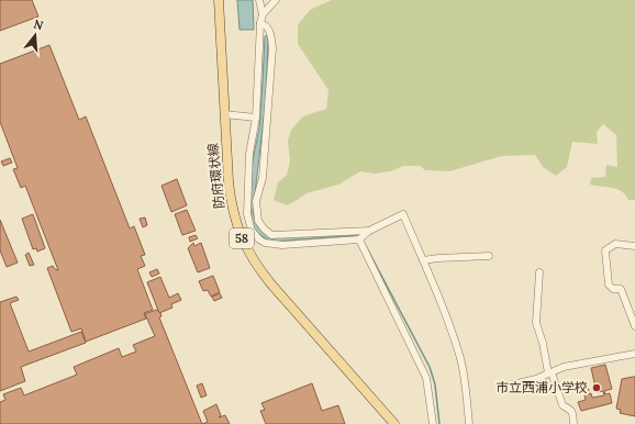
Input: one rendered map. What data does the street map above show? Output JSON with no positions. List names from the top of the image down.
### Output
{
  "streets": {
    "main road": ["防府環状線", "58"]
  },
  "places": ["市立西浦小学校"],
  "north": "top"
}
